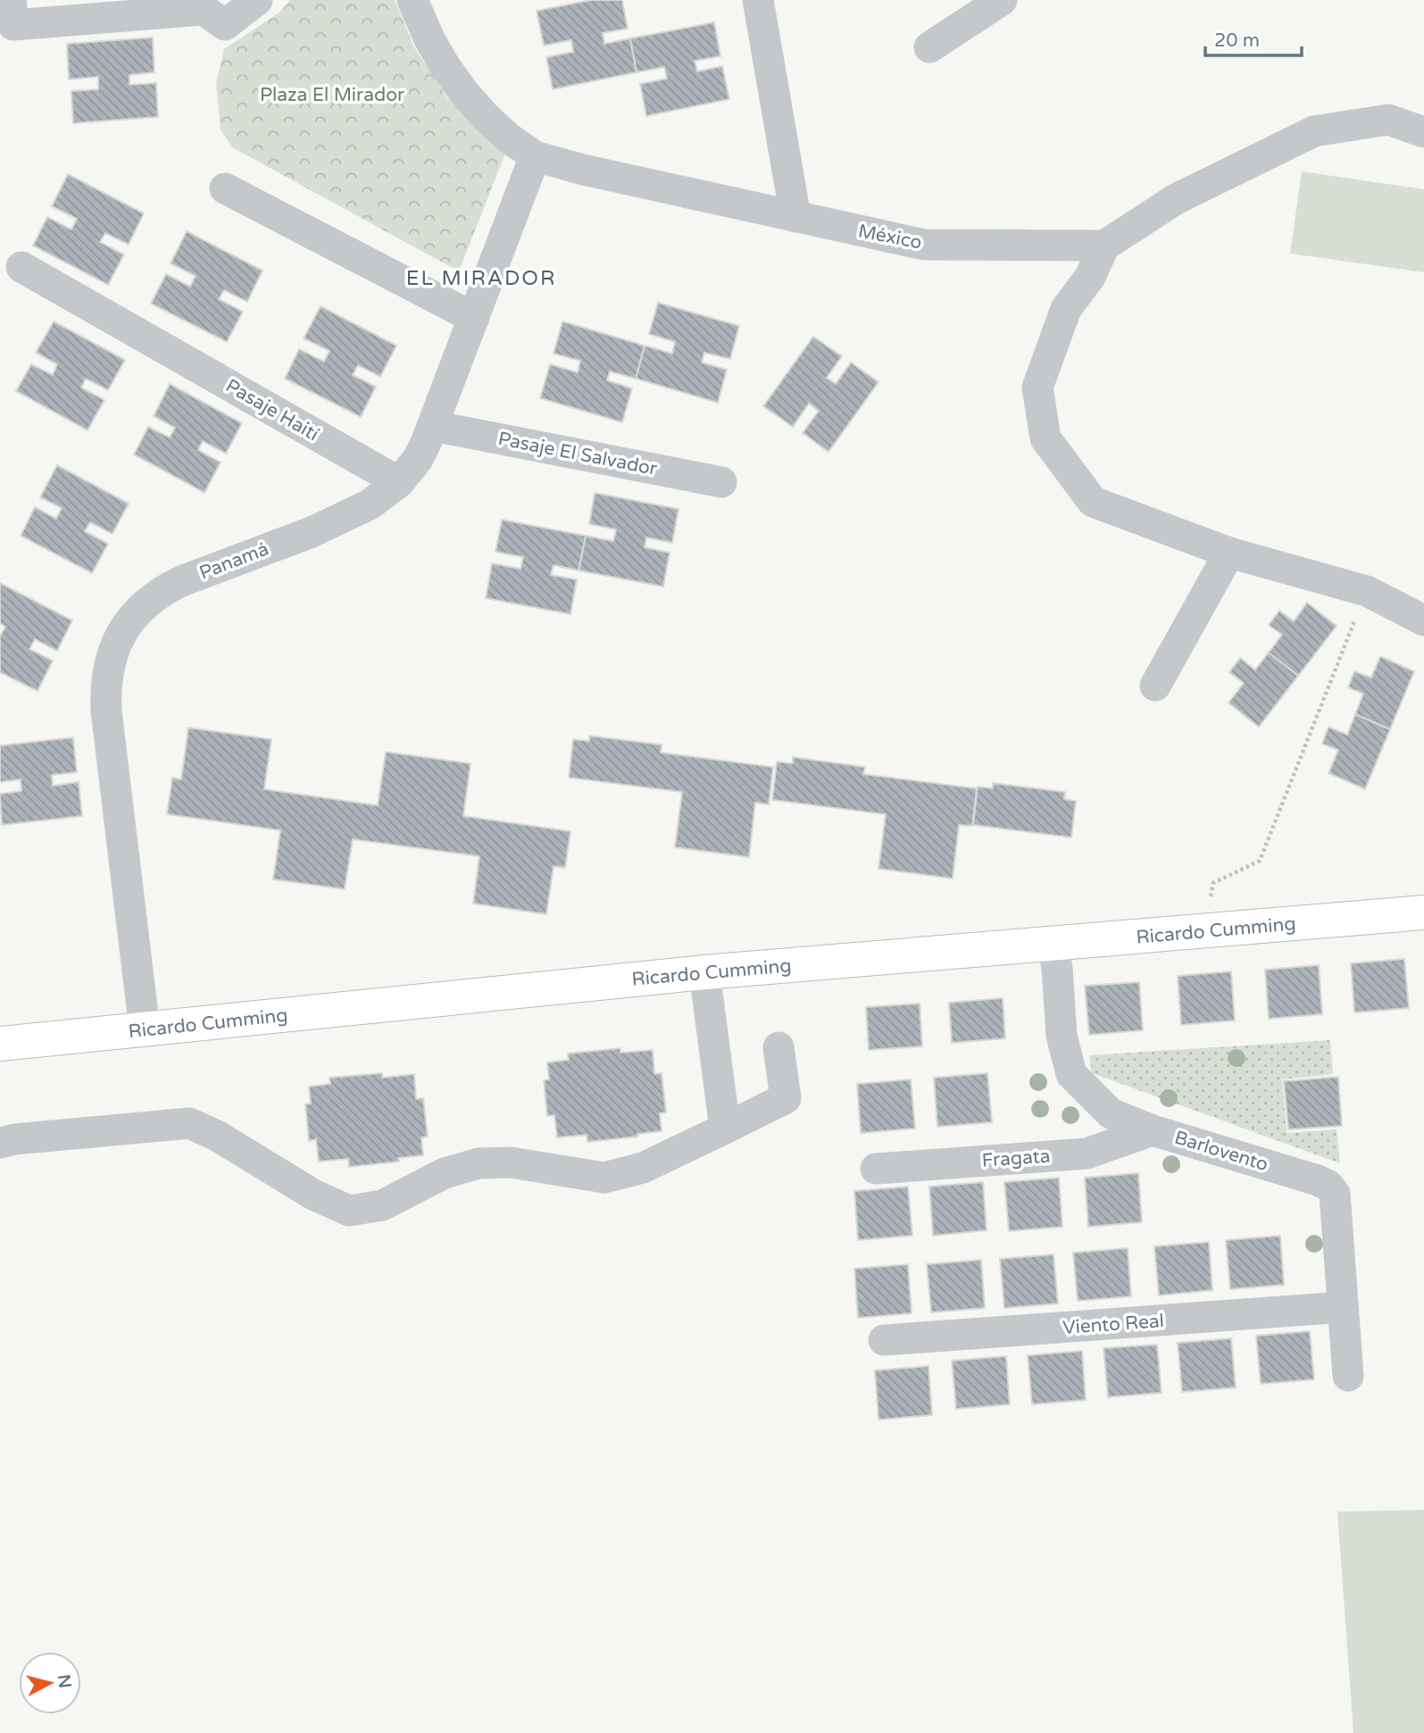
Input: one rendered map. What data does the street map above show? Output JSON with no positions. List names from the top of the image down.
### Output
{
  "streets": {
    "main road": ["Ricardo Cumming"],
    "street": [
      "México",
      "Pasaje Haití",
      "Pasaje El Salvador",
      "Panamá",
      "Barlovento",
      "Fragata",
      "Viento Real"
    ]
  },
  "crossings": [
    ["México", "Panamá"],
    ["Pasaje Haití", "Panamá"],
    ["Pasaje El Salvador", "Panamá"],
    ["Panamá", "Ricardo Cumming"],
    ["Ricardo Cumming", "Barlovento"],
    ["Barlovento", "Fragata"],
    ["Barlovento", "Viento Real"]
  ],
  "districts": ["EL MIRADOR"],
  "parks": ["Plaza El Mirador"],
  "scale_bar": "20 m",
  "north": "right"
}
